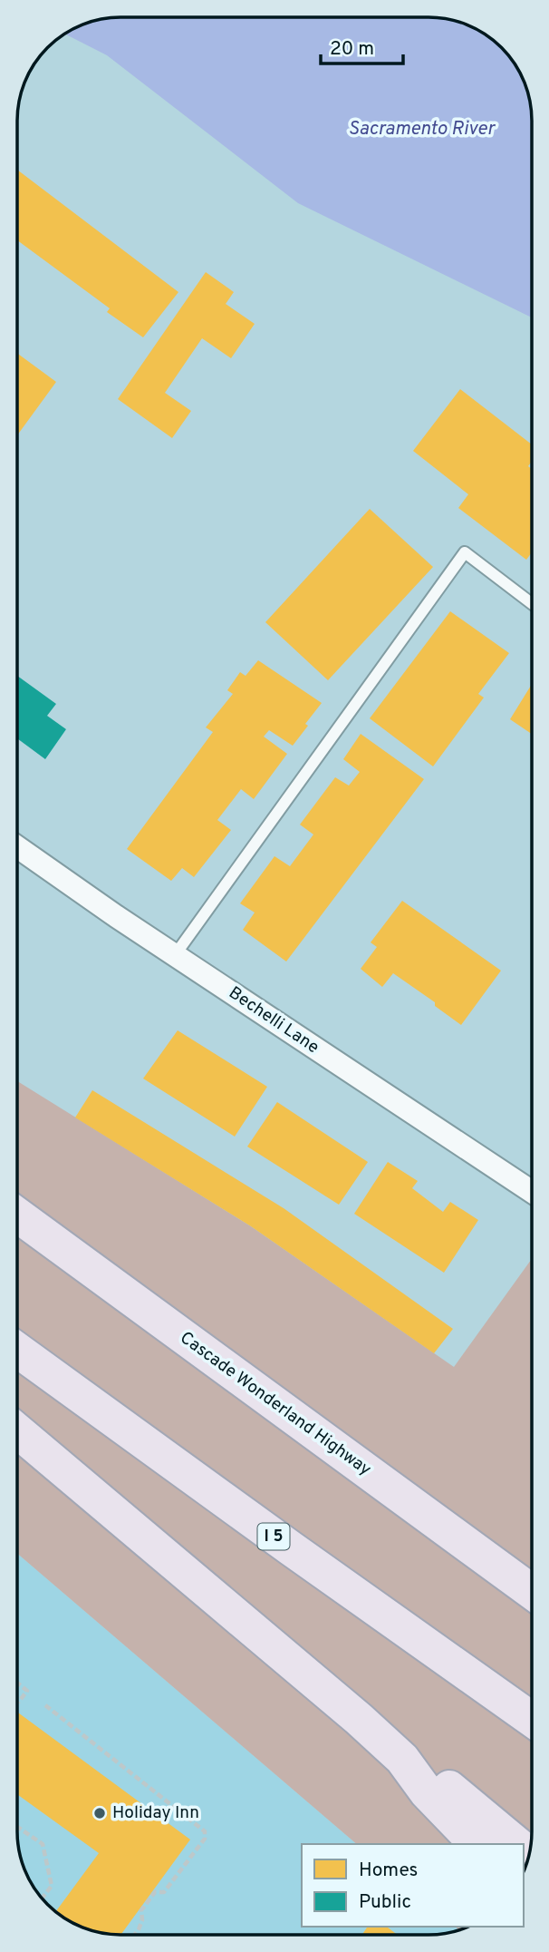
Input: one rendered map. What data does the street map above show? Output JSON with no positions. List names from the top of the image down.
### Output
{
  "streets": {
    "highway": ["Cascade Wonderland Highway", "I 5"],
    "street": ["Bechelli Lane"]
  },
  "water": ["Sacramento River"],
  "places": ["Holiday Inn"],
  "legend": ["Homes", "Public"],
  "scale_bar": "20 m"
}
